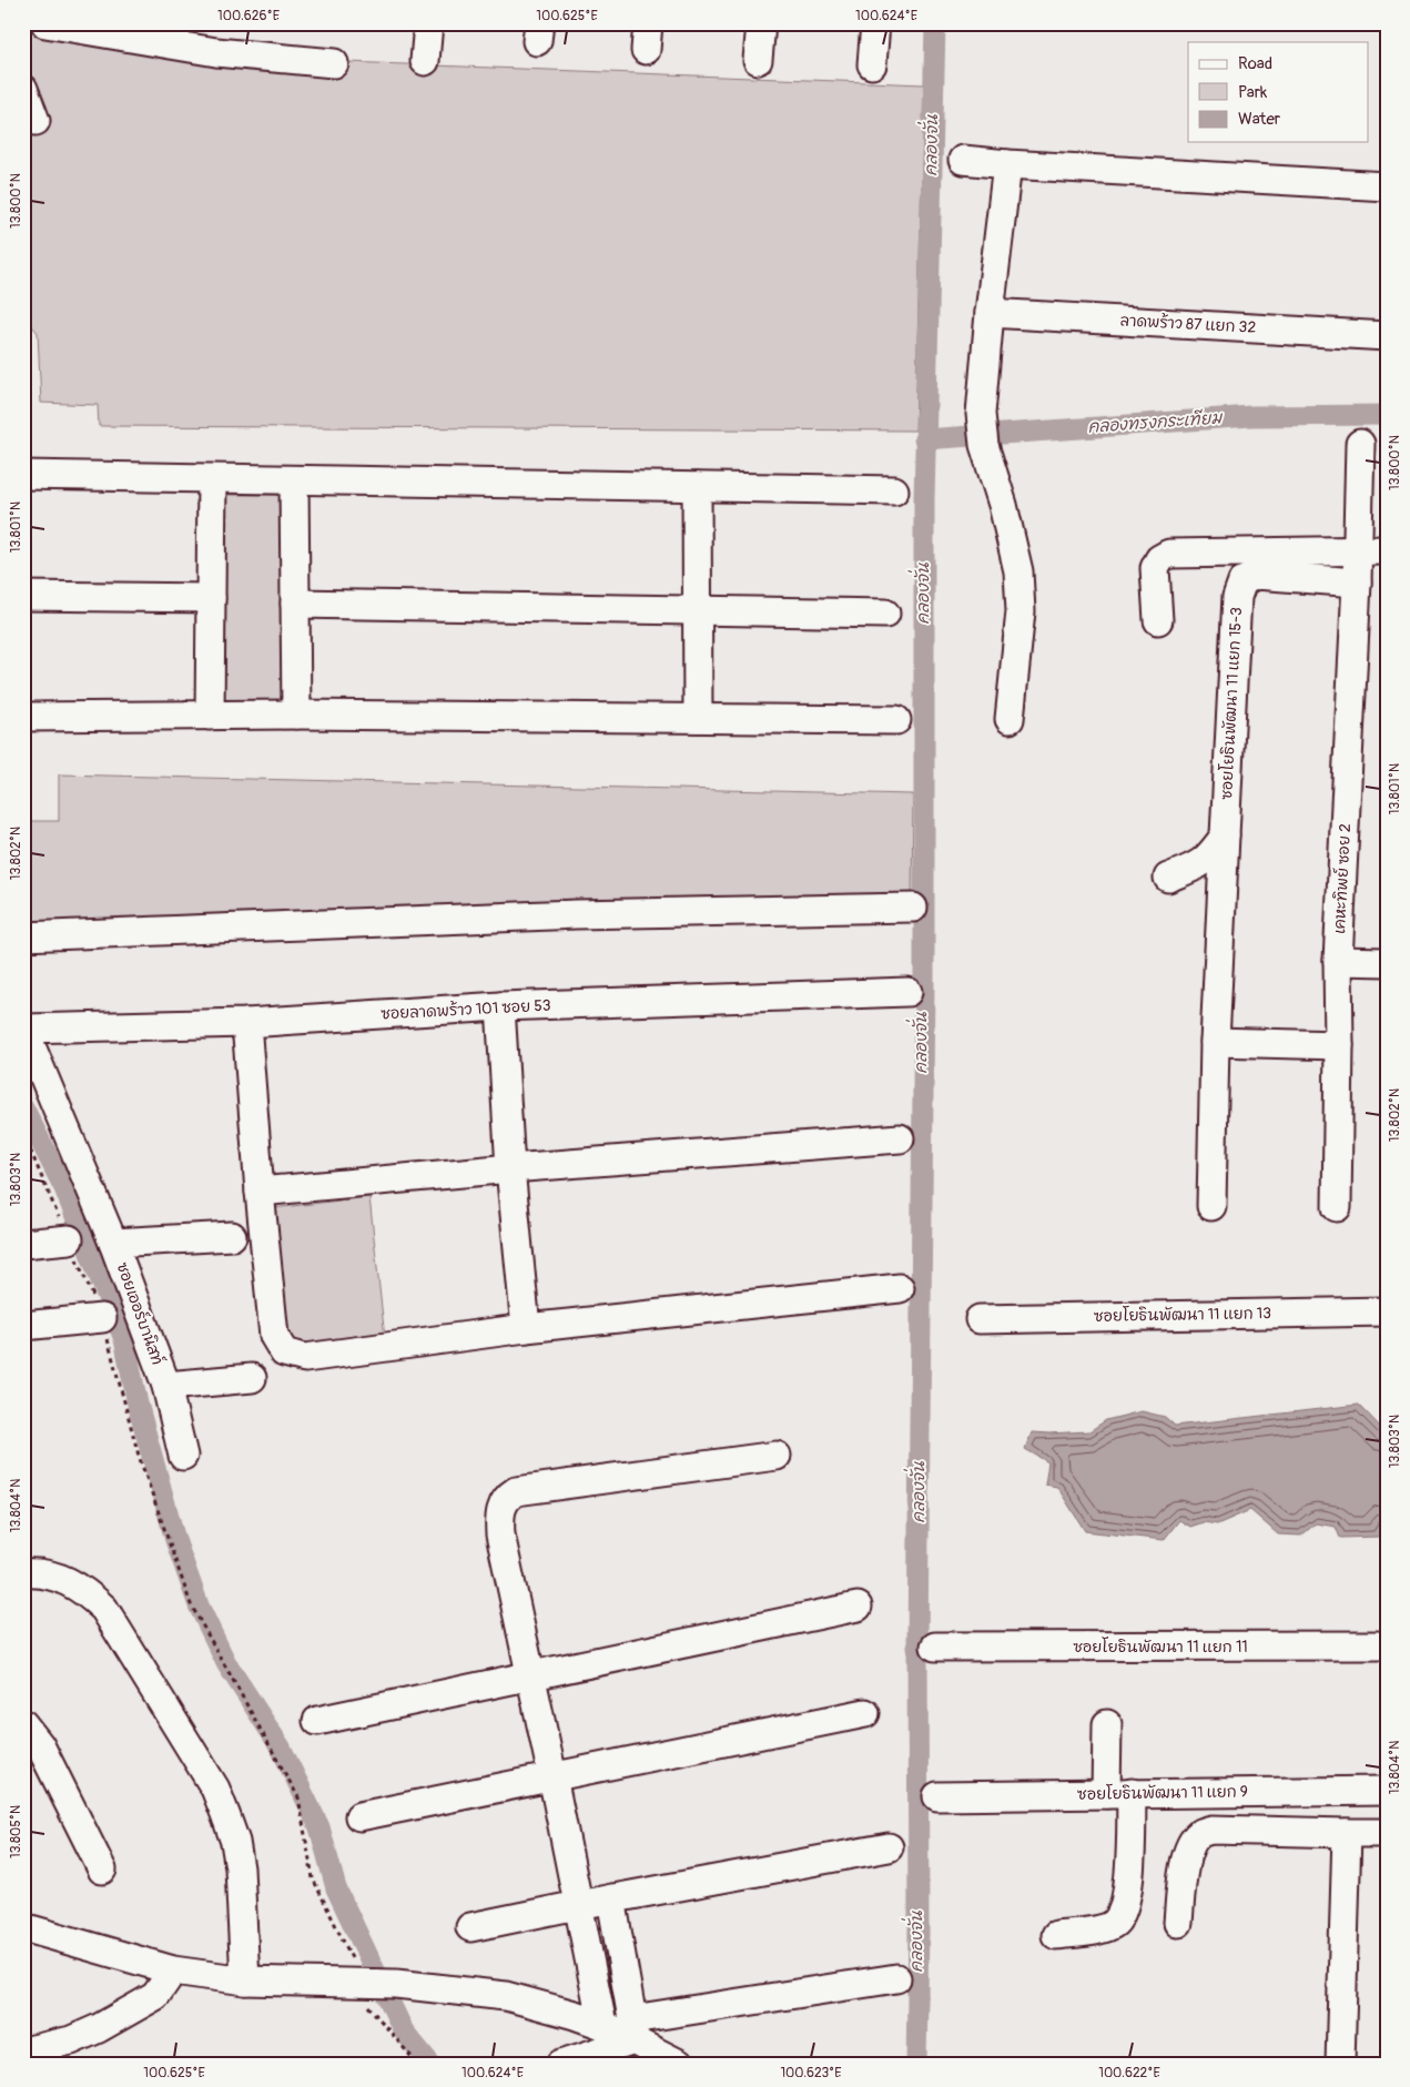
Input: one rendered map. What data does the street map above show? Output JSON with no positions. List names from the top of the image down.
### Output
{
  "streets": {
    "street": [
      "ลาดพร้าว 87 แยก 32",
      "ซอยโยธินพัฒนา 11 แยก 15-3",
      "เคหะทิพย์ ซอย 2",
      "ซอยลาดพร้าว 101 ซอย 53",
      "ซอยเออร์บานิสท์",
      "ซอยโยธินพัฒนา 11 แยก 13",
      "ซอยโยธินพัฒนา 11 แยก 11",
      "ซอยโยธินพัฒนา 11 แยก 9"
    ]
  },
  "crossings": [
    ["ซอยโยธินพัฒนา 11 แยก 15-3", "เคหะทิพย์ ซอย 2"],
    ["ซอยลาดพร้าว 101 ซอย 53", "ซอยเออร์บานิสท์"]
  ],
  "water": ["คลองจั่น", "คลองทรงกระเทียม"],
  "legend": ["Road", "Park", "Water"],
  "coordinates": [
    "100.626°E",
    "100.625°E",
    "100.624°E",
    "13.800°N",
    "13.801°N",
    "13.802°N",
    "13.803°N",
    "13.804°N",
    "13.805°N",
    "100.623°E",
    "100.622°E"
  ]
}
